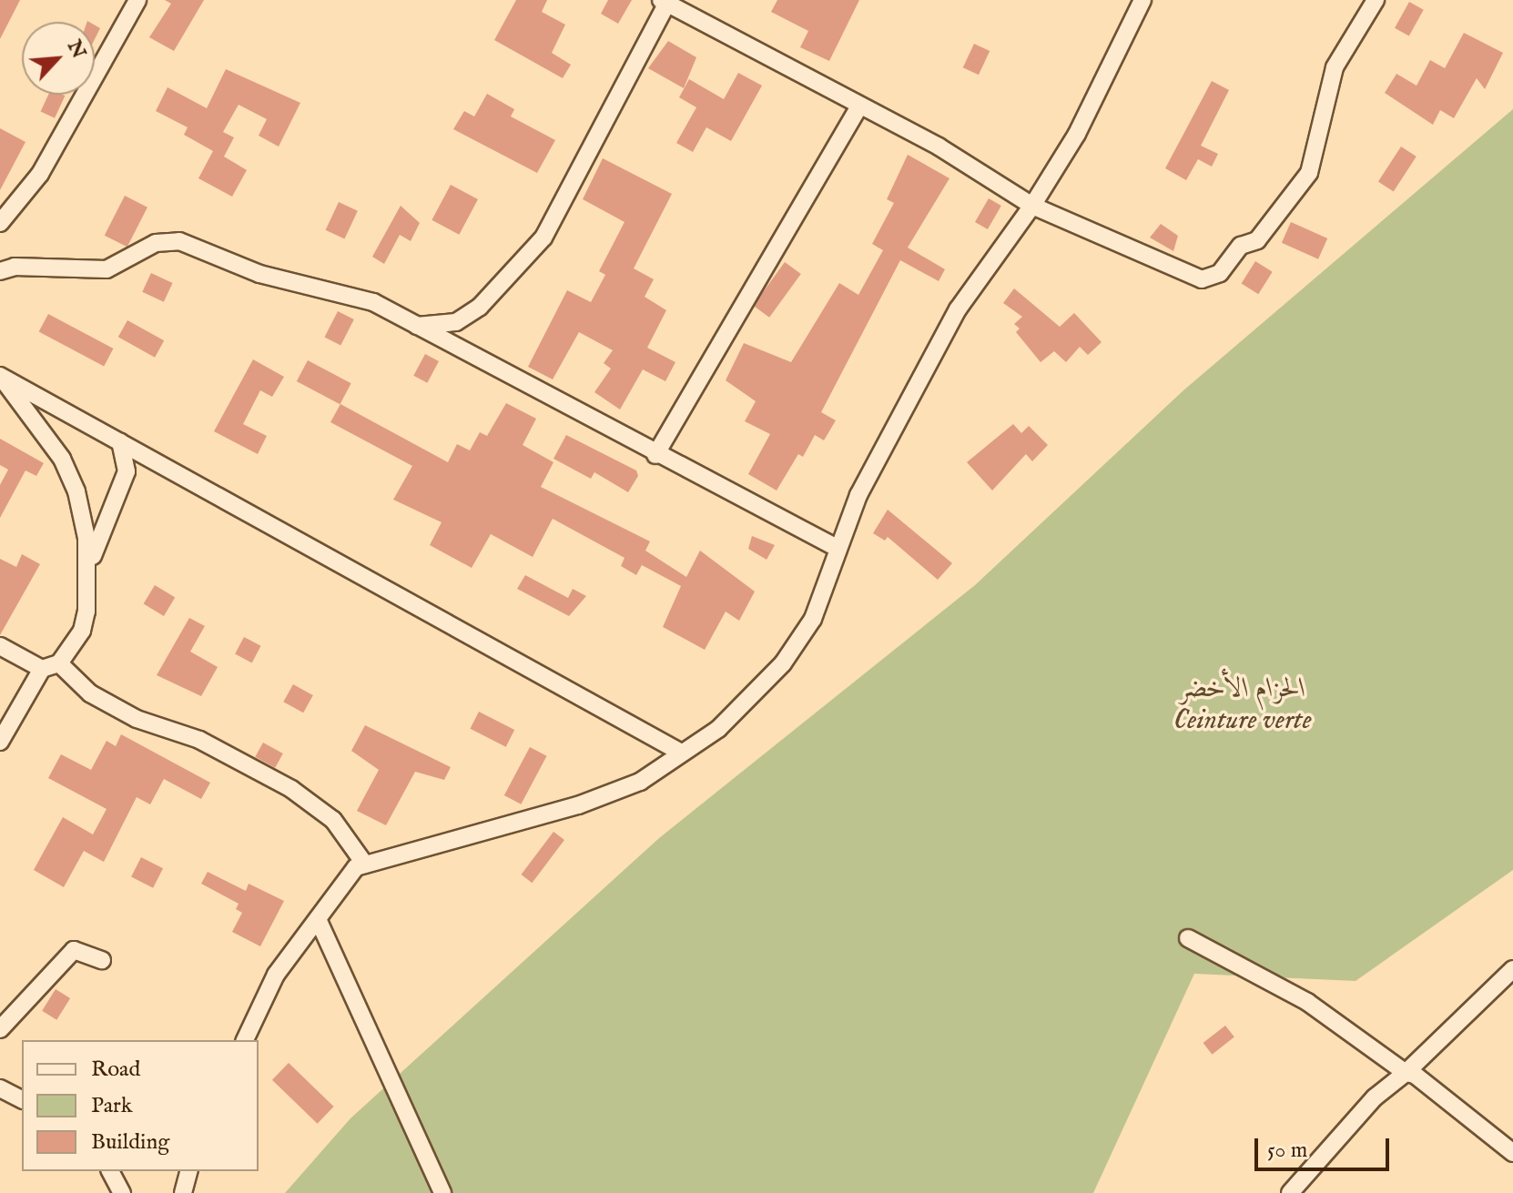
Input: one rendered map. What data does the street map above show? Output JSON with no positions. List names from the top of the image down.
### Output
{
  "parks": ["الحزام الأخضر Ceinture verte"],
  "legend": ["Road", "Park", "Building"],
  "scale_bar": "50 m",
  "north": "top right"
}
